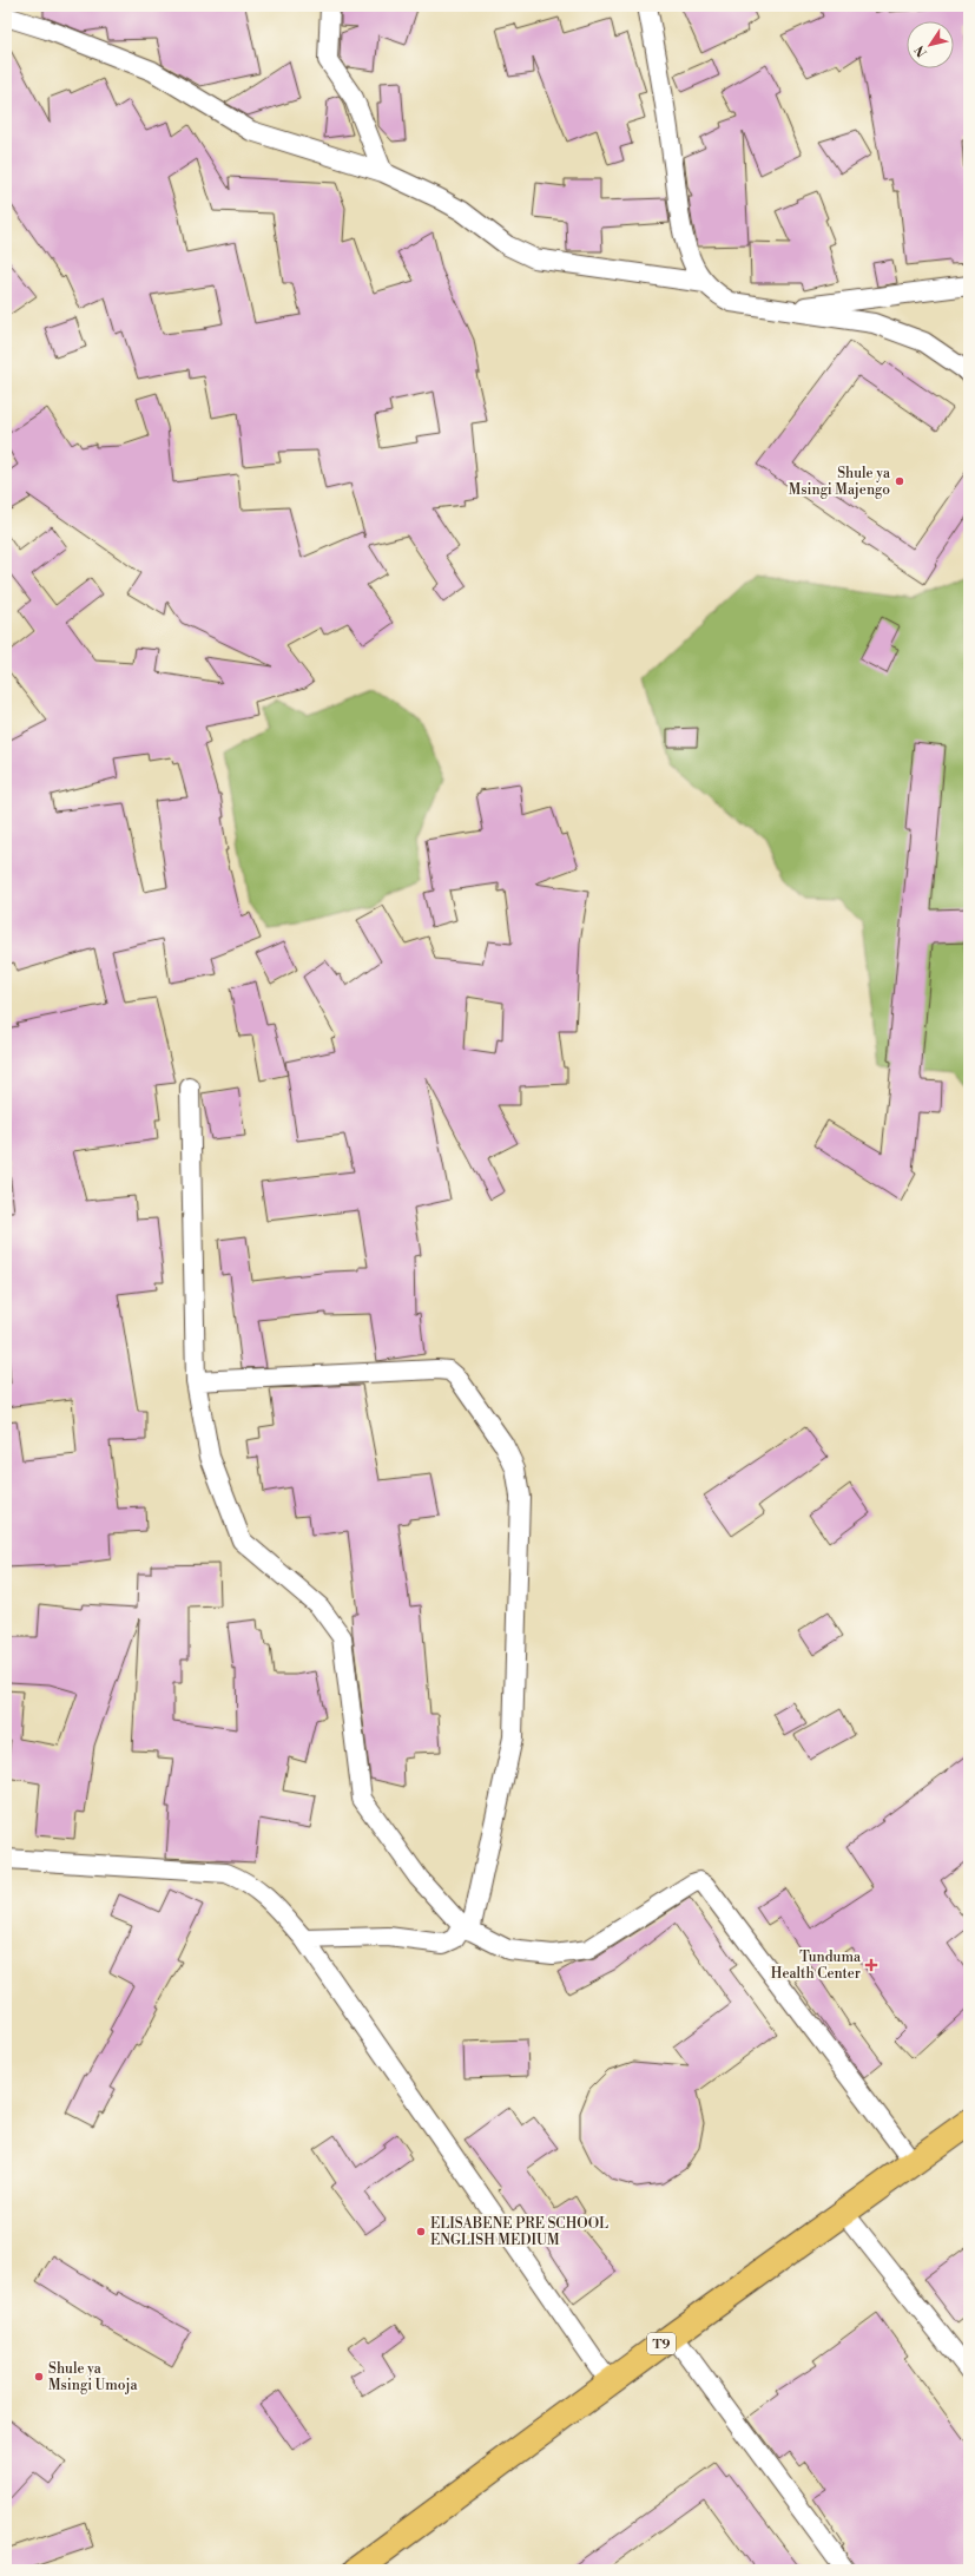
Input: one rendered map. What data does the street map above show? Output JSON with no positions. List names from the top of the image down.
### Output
{
  "streets": {
    "highway": ["T9"]
  },
  "places": {
    "other": ["Shule ya Msingi Majengo", "ELISABENE PRE SCHOOL ENGLISH MEDIUM", "Shule ya Msingi Umoja"],
    "health": ["Tunduma Health Center"]
  },
  "north": "bottom left"
}
